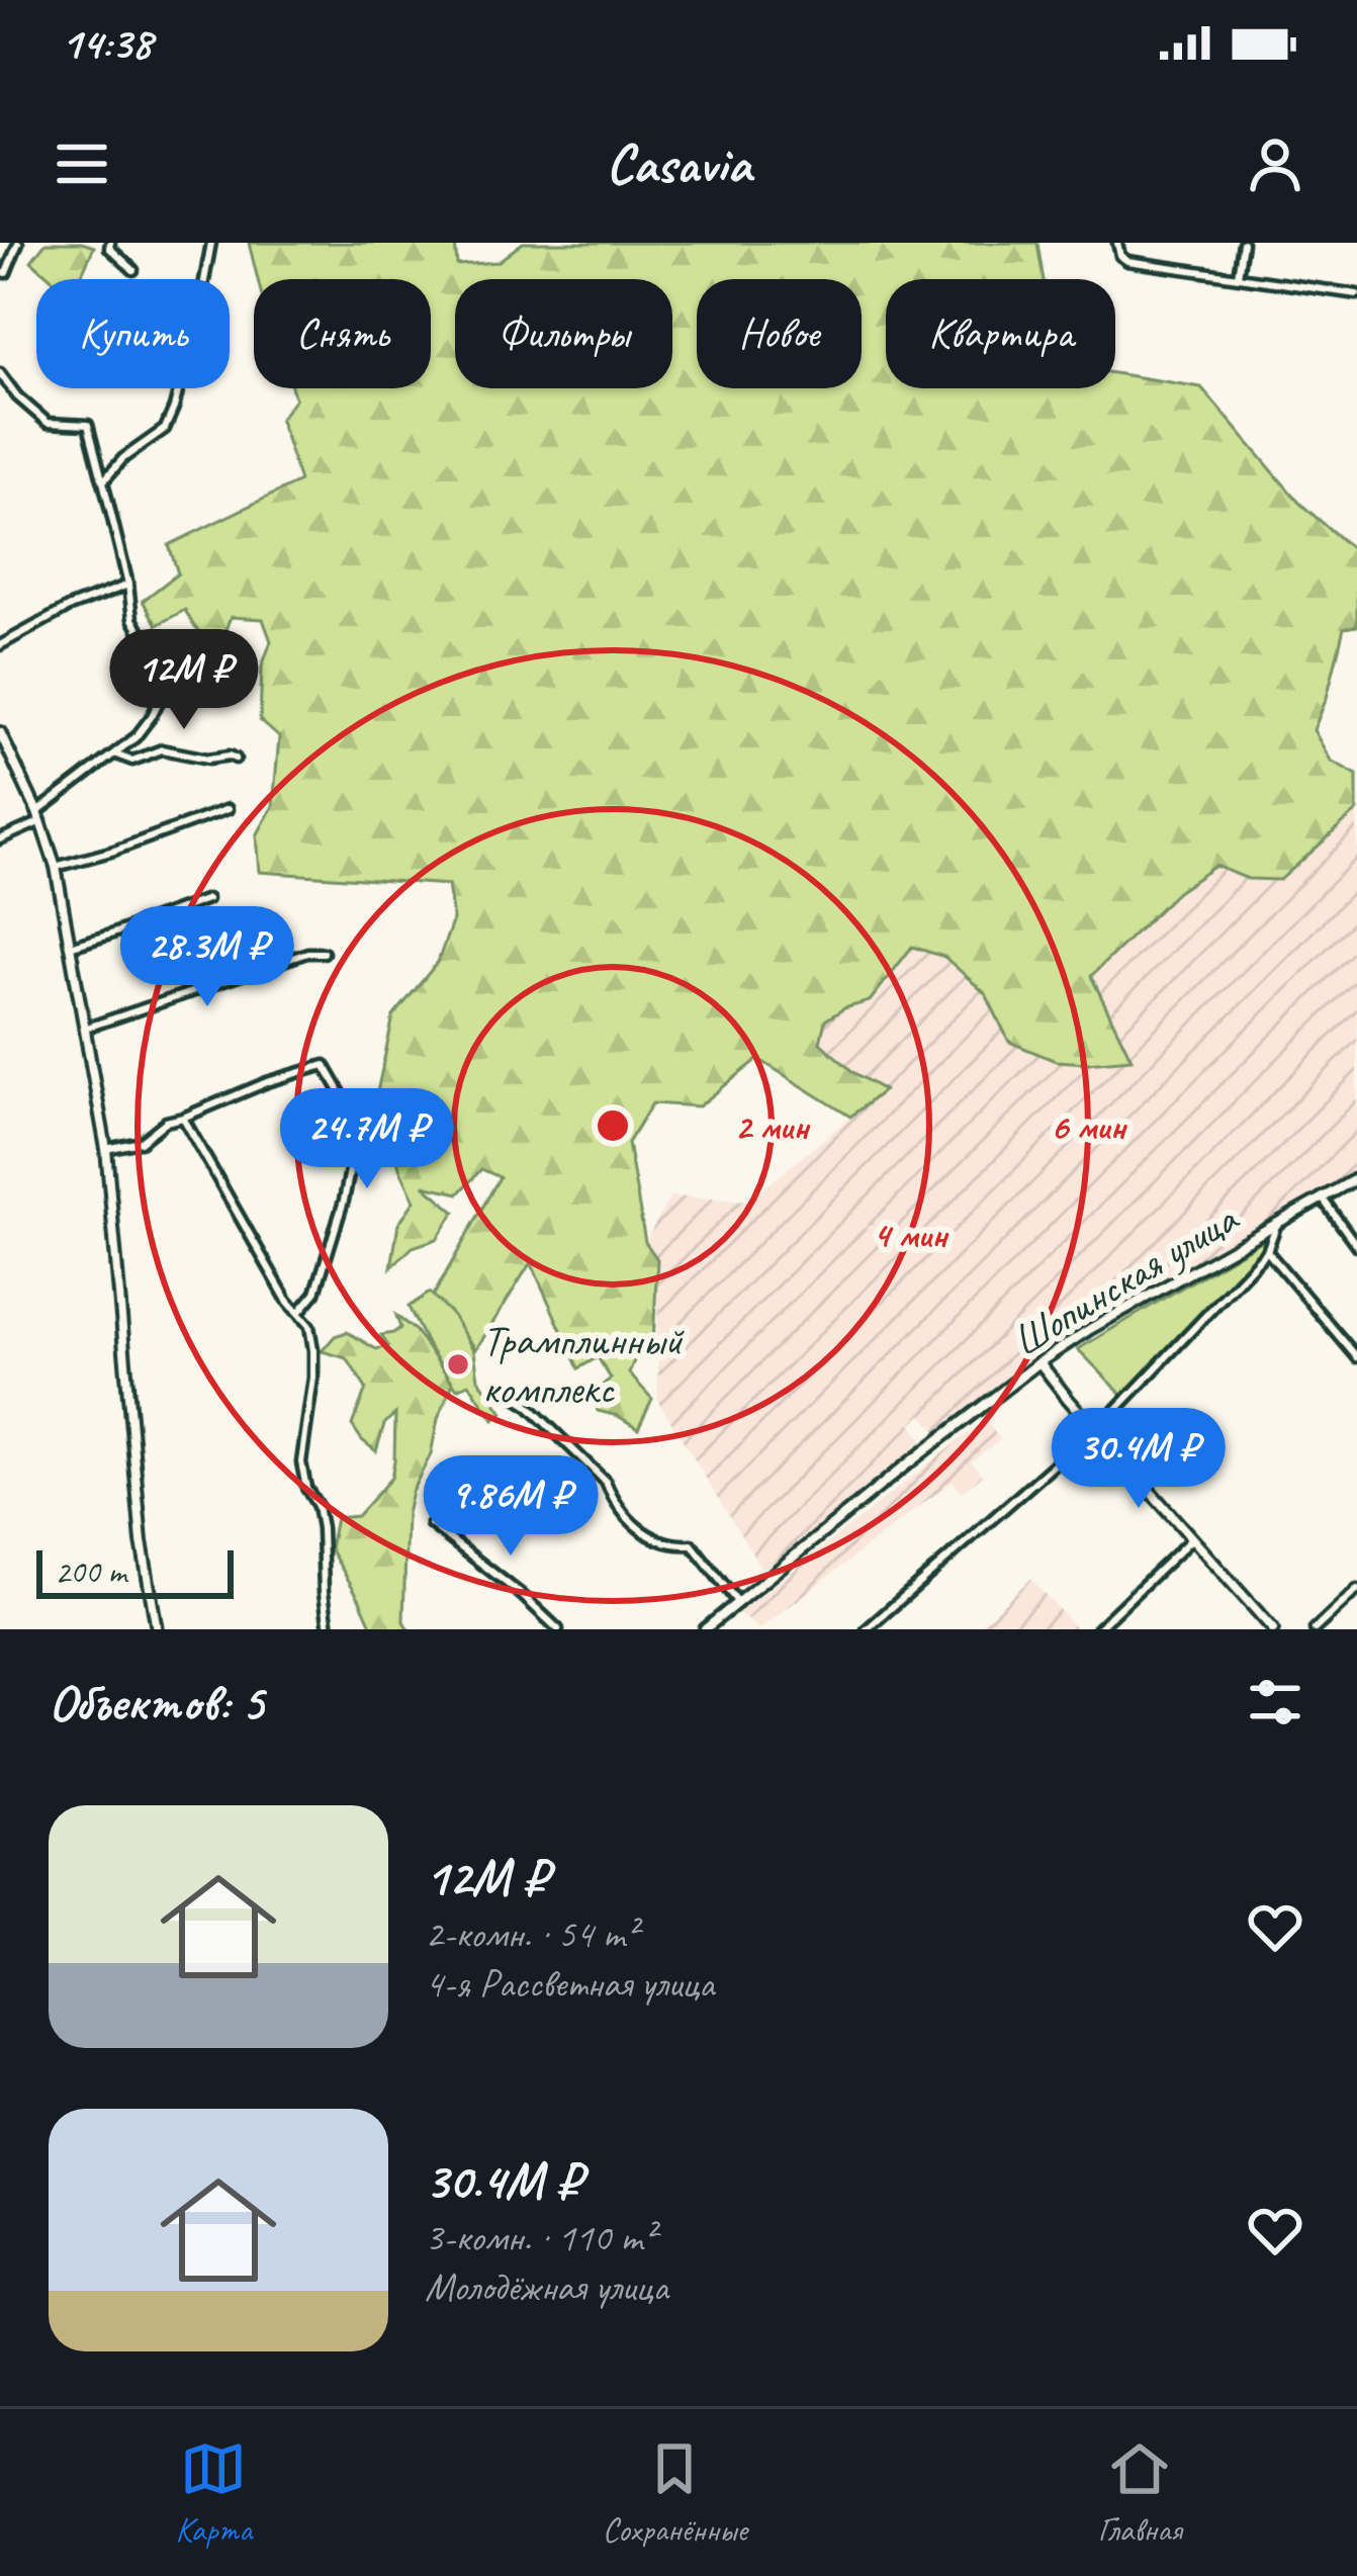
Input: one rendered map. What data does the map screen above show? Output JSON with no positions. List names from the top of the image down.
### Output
{
  "streets": {
    "street": ["Шопинская улица"]
  },
  "places": ["Трамплинный комплекс"],
  "scale_bar": "200 m",
  "page": {
    "status": "14:38",
    "header": "Casavia",
    "chip": [
      "Купить",
      "Снять",
      "Фильтры",
      "Новое",
      "Квартира"
    ],
    "price": [
      "12M ₽",
      "28.3M ₽",
      "24.7M ₽",
      "30.4M ₽",
      "9.86M ₽"
    ],
    "scale": "200 m",
    "heading": "Объектов: 5",
    "list": [
      {
        "name": "12M ₽",
        "note": "2-комн. · 54 m² · 4-я Рассветная улица"
      },
      {
        "name": "30.4M ₽",
        "note": "3-комн. · 110 m² · Молодёжная улица"
      }
    ],
    "tabs": ["Карта", "Сохранённые", "Главная"]
  },
  "rings": ["2 мин", "6 мин", "4 мин"]
}
